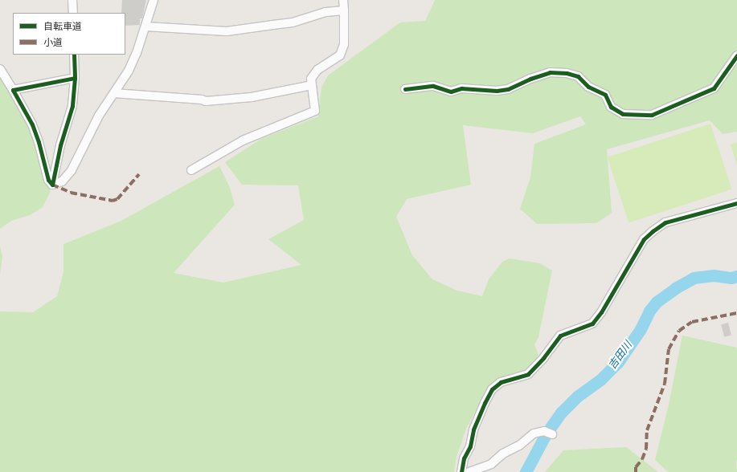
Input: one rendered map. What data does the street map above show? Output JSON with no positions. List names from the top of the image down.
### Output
{
  "water": ["吉田川"],
  "legend": ["自転車道", "小道"]
}
